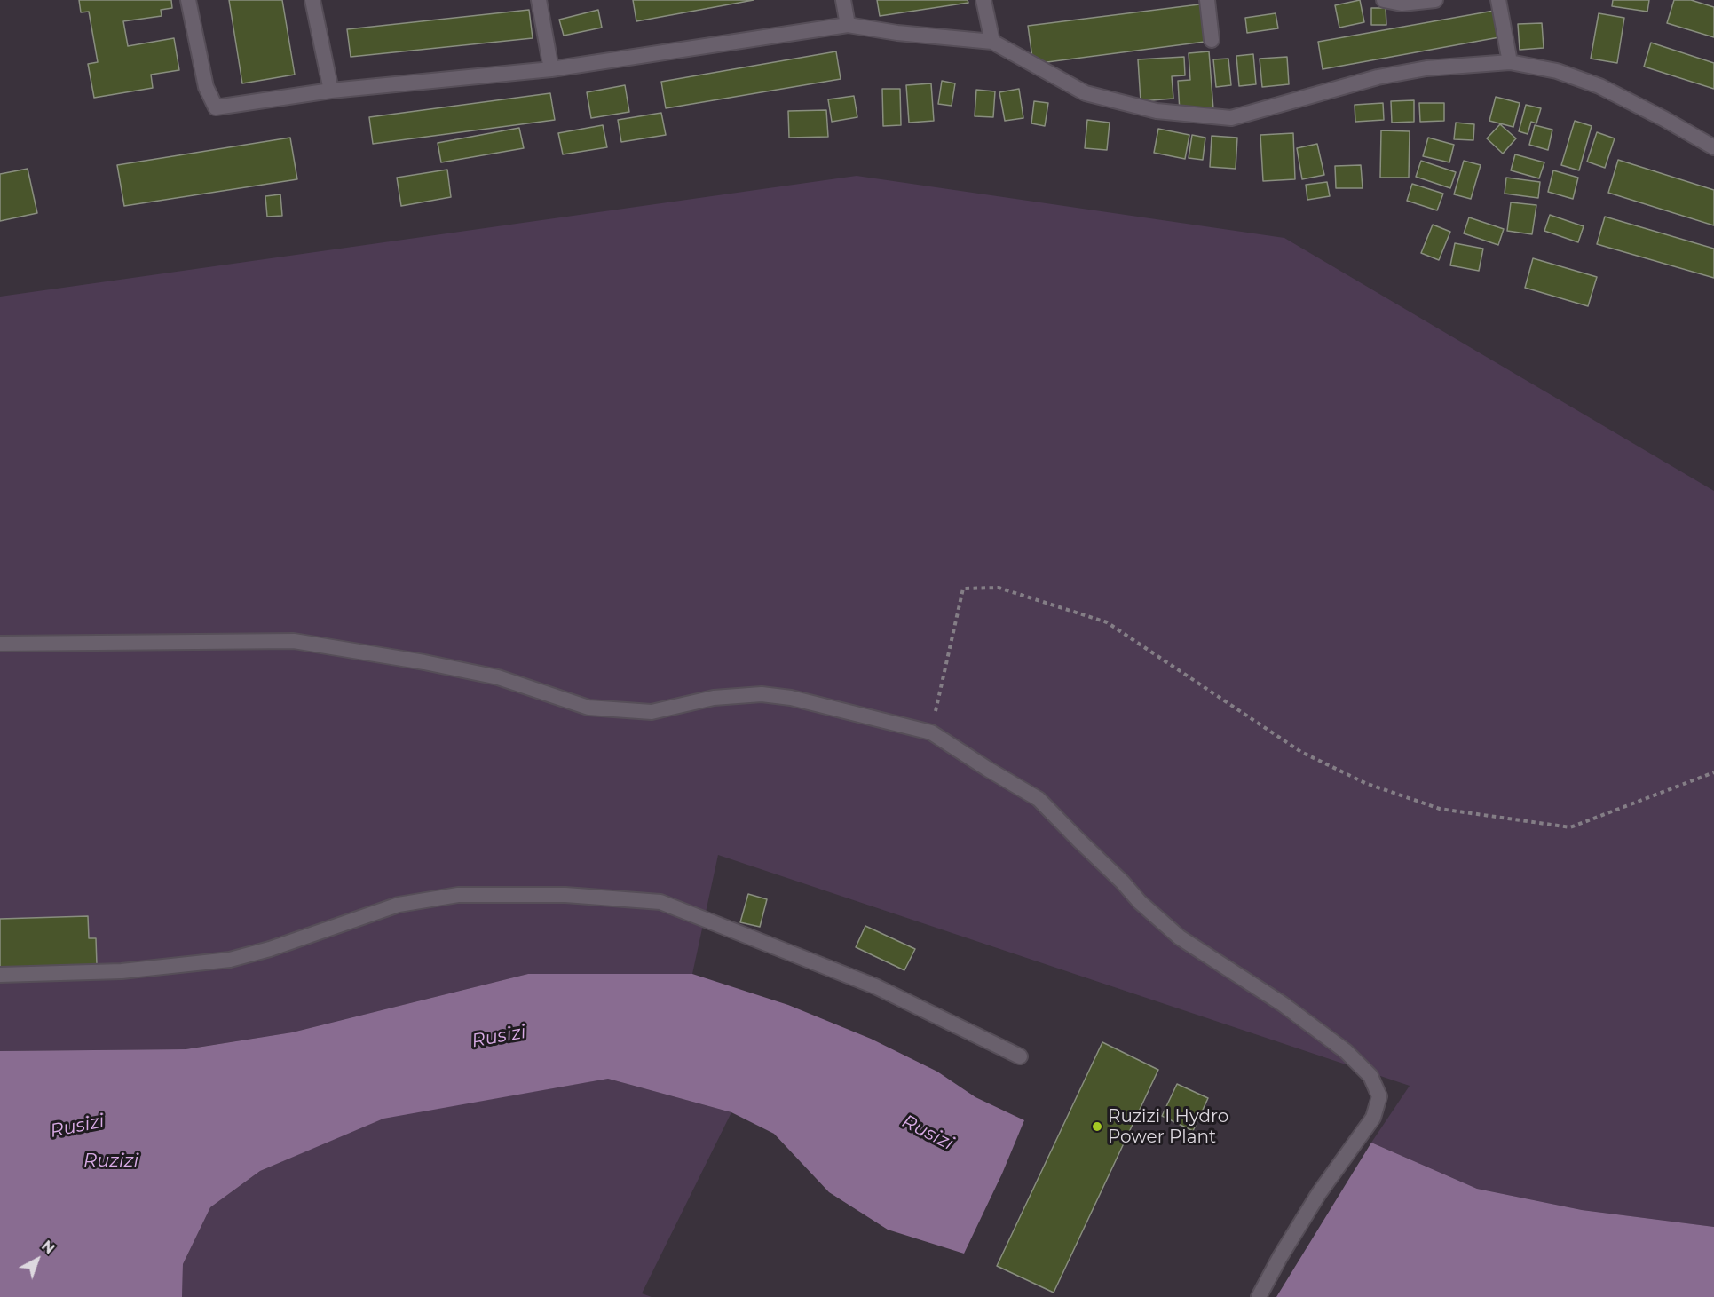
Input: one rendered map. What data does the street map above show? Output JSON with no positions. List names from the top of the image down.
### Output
{
  "water": ["Rusizi", "Ruzizi"],
  "places": ["Ruzizi I Hydro Power Plant"],
  "north": "top right"
}
